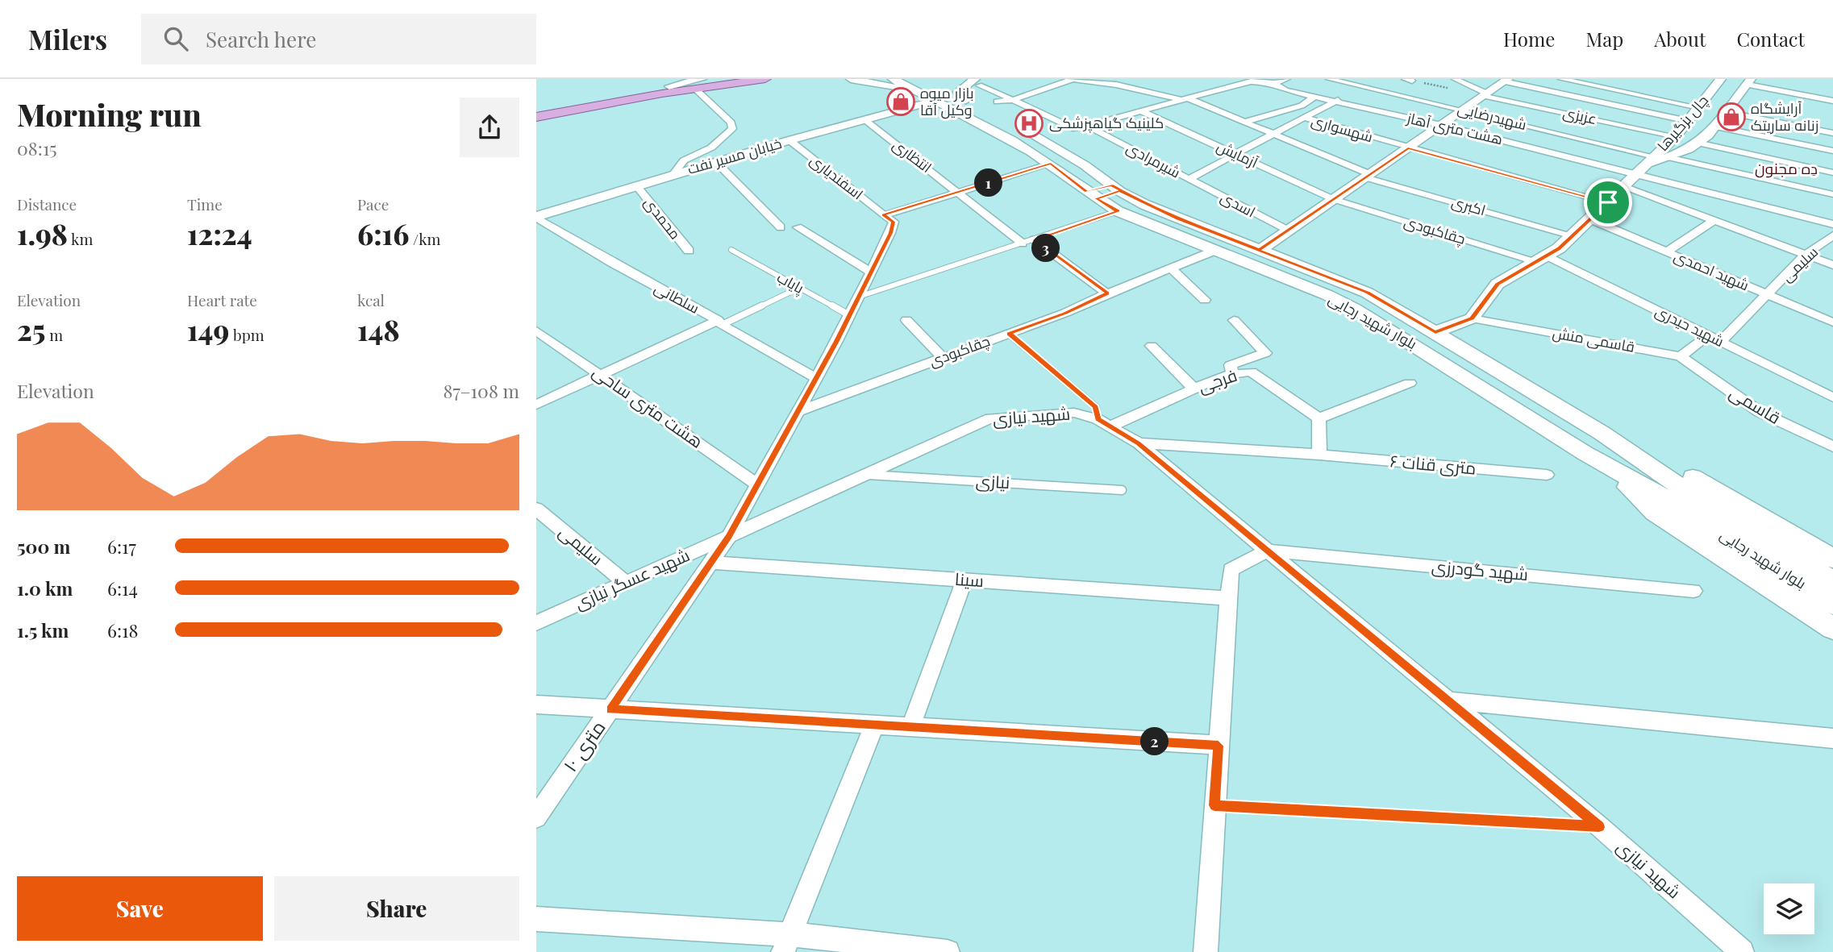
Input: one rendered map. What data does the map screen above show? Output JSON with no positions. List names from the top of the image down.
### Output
{
  "streets": {
    "main road": ["چال بزگیرها", "خیابان مسیر نفت", "بلوار شهید رجایی"],
    "street": [
      "عزیزی",
      "شهیدرضایی",
      "شهسواری",
      "هشت متری آهاز",
      "آزمایش",
      "انتظاری",
      "شیرمرادی",
      "اسفندیاری",
      "اسدی",
      "اکبری",
      "محمدی",
      "چقاکبودی",
      "سلیمی",
      "شهید احمدی",
      "سلطانی",
      "شهید حیدری",
      "قاسمی منش",
      "فرجی",
      "قاسمی",
      "هشت متری ساحی",
      "شهید نیازی",
      "۶ متری قنات",
      "شهید گودرزی",
      "شهید عسگر نیازی",
      "سینا",
      "۱۰ متری"
    ],
    "lane": ["پایاب", "نیازی"]
  },
  "crossings": [
    ["عزیزی", "چال بزگیرها"],
    ["شهیدرضایی", "چال بزگیرها"],
    ["شهیدرضایی", "هشت متری آهاز"],
    ["چال بزگیرها", "شهسواری"],
    ["چال بزگیرها", "هشت متری آهاز"],
    ["چال بزگیرها", "اکبری"],
    ["چال بزگیرها", "چقاکبودی"],
    ["چال بزگیرها", "شهید احمدی"],
    ["چال بزگیرها", "شهید حیدری"],
    ["چال بزگیرها", "قاسمی منش"],
    ["آزمایش", "چقاکبودی"],
    ["خیابان مسیر نفت", "انتظاری"],
    ["خیابان مسیر نفت", "اسفندیاری"],
    ["خیابان مسیر نفت", "محمدی"],
    ["خیابان مسیر نفت", "سلطانی"],
    ["خیابان مسیر نفت", "بلوار شهید رجایی"],
    ["شیرمرادی", "اسدی"],
    ["اسفندیاری", "۱۰ متری"],
    ["چقاکبودی", "بلوار شهید رجایی"],
    ["چقاکبودی", "شهید حیدری"],
    ["چقاکبودی", "۱۰ متری"],
    ["سلیمی", "شهید احمدی"],
    ["سلیمی", "شهید حیدری"],
    ["سلیمی", "شهید عسگر نیازی"],
    ["پایاب", "۱۰ متری"],
    ["سلطانی", "۱۰ متری"],
    ["قاسمی منش", "قاسمی"],
    ["فرجی", "شهید نیازی"],
    ["هشت متری ساحی", "۱۰ متری"],
    ["شهید نیازی", "۶ متری قنات"],
    ["شهید نیازی", "نیازی"],
    ["شهید نیازی", "شهید گودرزی"],
    ["شهید نیازی", "شهید عسگر نیازی"],
    ["شهید نیازی", "۱۰ متری"],
    ["شهید عسگر نیازی", "۱۰ متری"],
    ["سینا", "۱۰ متری"]
  ],
  "districts": ["دِه مجنون"],
  "places": {
    "shop": ["بازار میوه وکیل آقا", "آرایشگاه زنانه ساریتک"],
    "hospital": ["کلینیک گیاهپزشکی"]
  },
  "page": {
    "header": "Milers",
    "search": "Search here",
    "nav": [
      "Home",
      "Map",
      "About",
      "Contact"
    ],
    "heading": ["Morning run", "08:15"],
    "pins": ["1", "3", "2"],
    "stats": [
      ["Distance", "1.98 km"],
      ["Time", "12:24"],
      ["Pace", "6:16 /km"],
      ["Elevation", "25 m"],
      ["Heart rate", "149 bpm"],
      ["kcal", "148"]
    ],
    "chart": ["Elevation", "87–108 m"],
    "list": [
      {
        "name": "500 m",
        "note": "6:17"
      },
      {
        "name": "1.0 km",
        "note": "6:14"
      },
      {
        "name": "1.5 km",
        "note": "6:18"
      }
    ],
    "buttons": ["Save", "Share"]
  }
}
